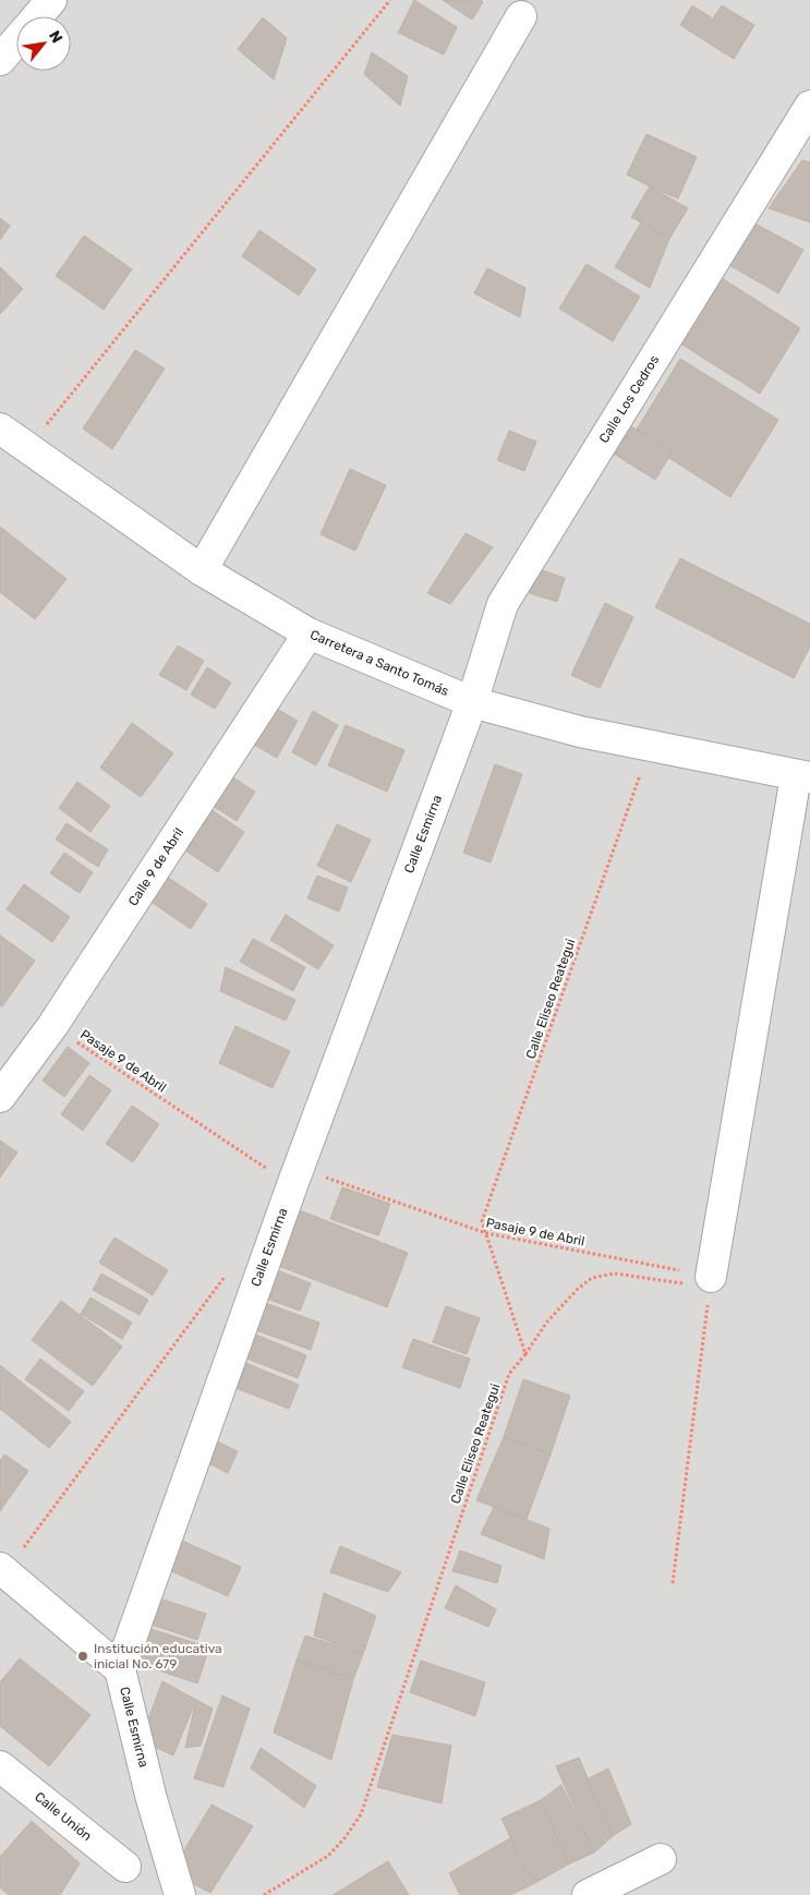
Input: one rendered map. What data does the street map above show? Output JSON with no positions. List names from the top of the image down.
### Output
{
  "streets": {
    "street": [
      "Calle Los Cedros",
      "Carretera a Santo Tomás",
      "Calle Esmirna",
      "Calle 9 de Abril",
      "Calle Unión"
    ],
    "path": ["Calle Eliseo Reategui", "Pasaje 9 de Abril"]
  },
  "crossings": [
    ["Calle Los Cedros", "Carretera a Santo Tomás"],
    ["Calle Los Cedros", "Calle Esmirna"],
    ["Carretera a Santo Tomás", "Calle Esmirna"],
    ["Carretera a Santo Tomás", "Calle 9 de Abril"],
    ["Carretera a Santo Tomás", "Calle Eliseo Reategui"],
    ["Calle Esmirna", "Pasaje 9 de Abril"],
    ["Calle 9 de Abril", "Pasaje 9 de Abril"],
    ["Calle Eliseo Reategui", "Pasaje 9 de Abril"]
  ],
  "places": ["Institución educativa inicial No. 679"],
  "north": "top right"
}
